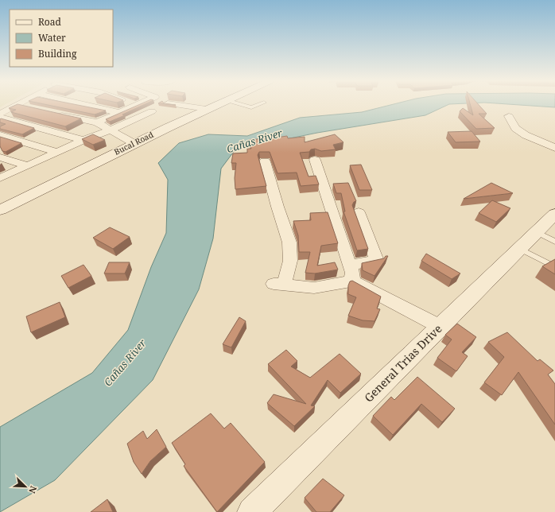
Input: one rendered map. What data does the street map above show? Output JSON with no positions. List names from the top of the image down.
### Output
{
  "streets": {
    "street": ["Bucal Road", "General Trias Drive"]
  },
  "water": ["Cañas River"],
  "legend": ["Road", "Water", "Building"],
  "north": "bottom right"
}
